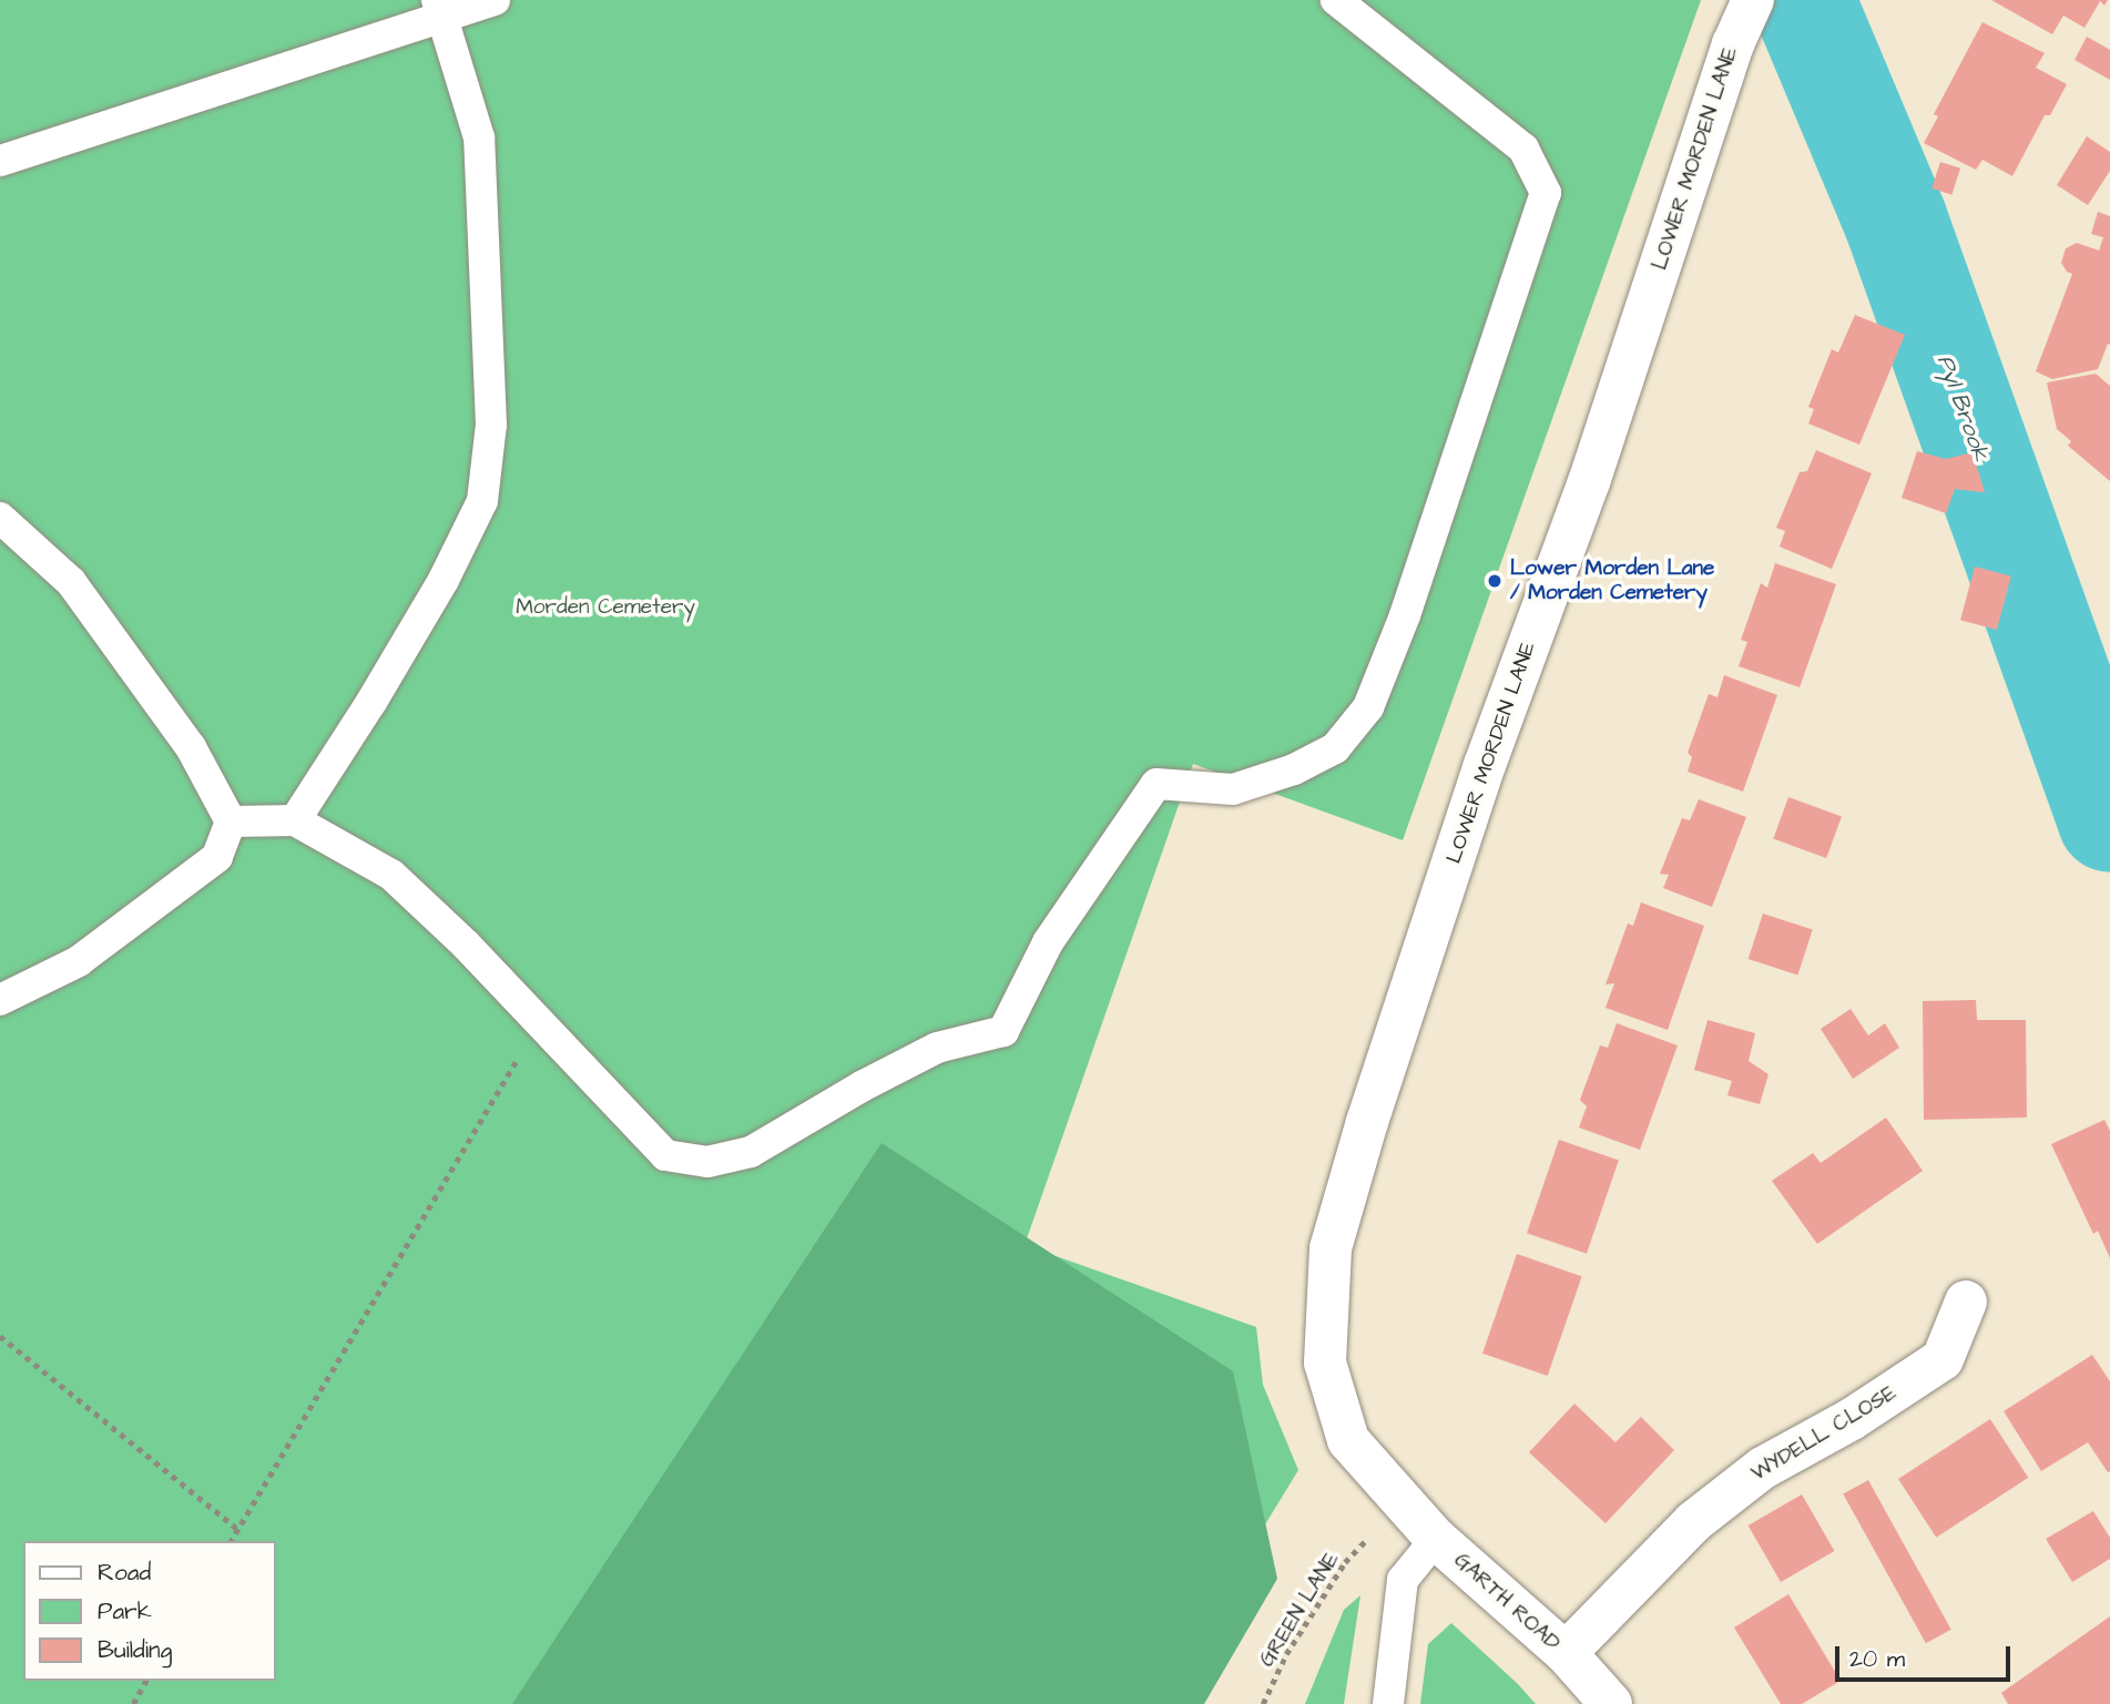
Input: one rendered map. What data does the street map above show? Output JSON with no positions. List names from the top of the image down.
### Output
{
  "streets": {
    "street": ["LOWER MORDEN LANE", "WYDELL CLOSE", "GARTH ROAD"],
    "path": ["GREEN LANE"]
  },
  "crossings": [
    ["LOWER MORDEN LANE", "GARTH ROAD"],
    ["LOWER MORDEN LANE", "GREEN LANE"],
    ["WYDELL CLOSE", "GARTH ROAD"],
    ["GARTH ROAD", "GREEN LANE"]
  ],
  "water": ["Pyl Brook"],
  "parks": ["Morden Cemetery"],
  "places": ["Lower Morden Lane / Morden Cemetery"],
  "legend": ["Road", "Park", "Building"],
  "scale_bar": "20 m"
}
